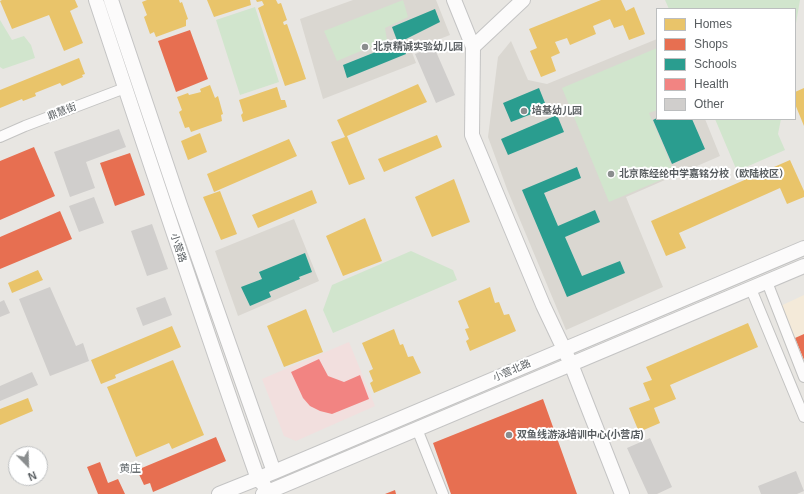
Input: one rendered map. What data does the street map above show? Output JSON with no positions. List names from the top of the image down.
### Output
{
  "streets": {
    "street": ["鼎慧街", "小营路", "小营北路"]
  },
  "crossings": [
    ["鼎慧街", "小营路"],
    ["小营路", "小营北路"]
  ],
  "districts": ["黄庄"],
  "places": [
    "北京精诚实验幼儿园",
    "培基幼儿园",
    "北京陈经纶中学嘉铭分校（欧陆校区）",
    "双鱼线游泳培训中心(小营店)"
  ],
  "legend": [
    "Homes",
    "Shops",
    "Schools",
    "Health",
    "Other"
  ],
  "north": "bottom right"
}
